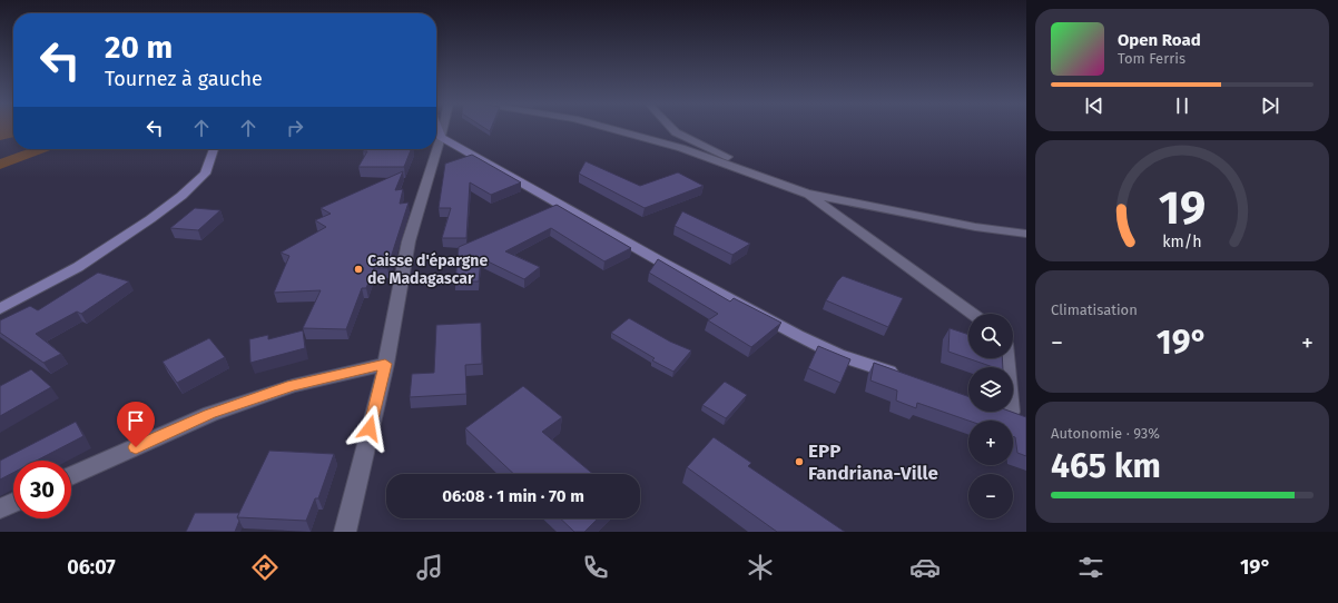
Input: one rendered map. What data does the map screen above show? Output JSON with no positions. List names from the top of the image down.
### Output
{
  "places": ["Caisse d'épargne de Madagascar", "EPP Fandriana-Ville"],
  "page": {
    "turn": ["20 m", "Tournez à gauche"],
    "song": ["Open Road", "Tom Ferris"],
    "tile": [
      "Climatisation",
      ["Autonomie · 93%", "465 km"]
    ],
    "map_buttons": ["+", "−"],
    "heat": ["−", "19°", "+"],
    "limit": "30",
    "trip": "06:08 · 1 min · 70 m",
    "tabs": ["06:07", "19°"],
    "gauge": ["19", "km/h"]
  }
}
